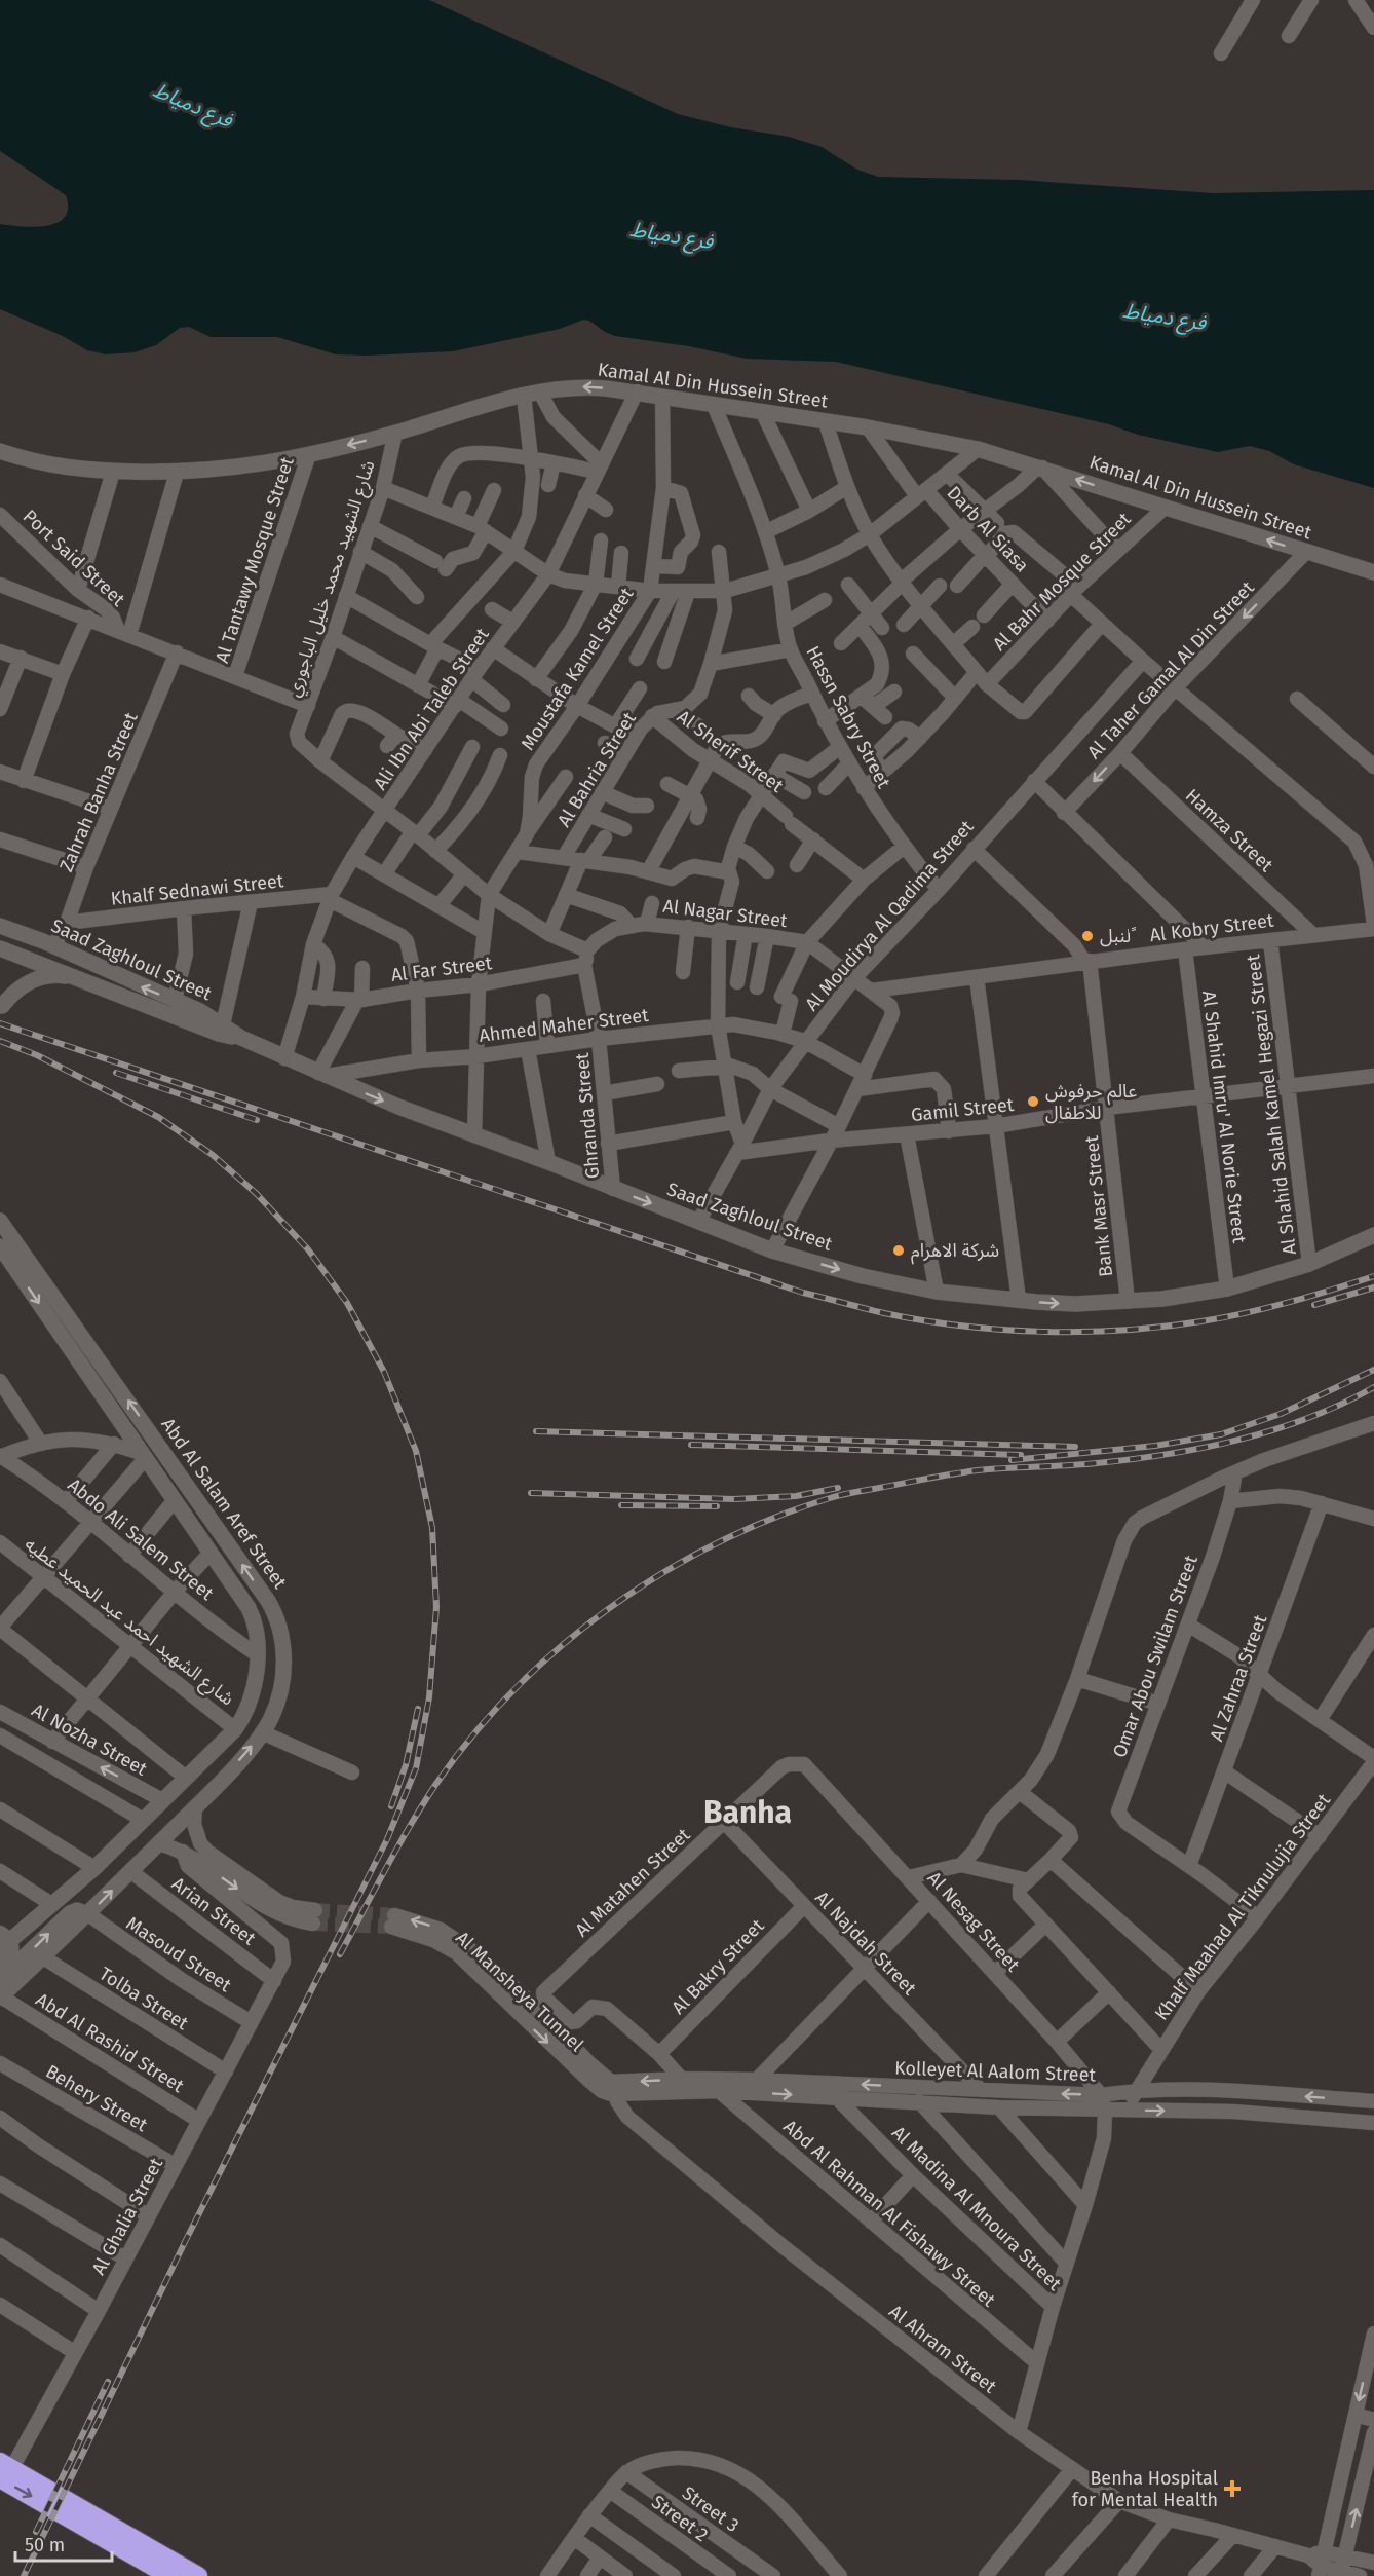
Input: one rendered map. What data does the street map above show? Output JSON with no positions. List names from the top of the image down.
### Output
{
  "streets": {
    "main road": ["Kamal Al Din Hussein Street", "Saad Zaghloul Street", "Abd Al Salam Aref Street"],
    "street": [
      "Darb Al Siasa",
      "Port Said Street",
      "Al Tantawy Mosque Street",
      "شارع الشهيد محمد خليل الباجوري",
      "Al Bahr Mosque Street",
      "Moustafa Kamel Street",
      "Al Taher Gamal Al Din Street",
      "Ali Ibn Abi Taleb Street",
      "Hassn Sabry Street",
      "Al Sherif Street",
      "Al Bahria Street",
      "Zahrah Banha Street",
      "Hamza Street",
      "Khalf Sednawi Street",
      "Al Nagar Street",
      "Al Moudirya Al Qadima Street",
      "Al Kobry Street",
      "Al Far Street",
      "Ahmed Maher Street",
      "Al Shahid Salah Kamel Hegazi Street",
      "Gamil Street",
      "Ghranda Street",
      "Al Shahid Imru' Al Norie Street",
      "Bank Masr Street",
      "Abdo Ali Salem Street",
      "شارع الشهيد احمد عبد الحميد عطيه",
      "Omar Abou Swilam Street",
      "Al Zahraa Street",
      "Al Nozha Street",
      "Al Matahen Street",
      "Khalf Maahad Al Tiknulujia Street",
      "Arian Street",
      "Al Nesag Street",
      "Al Najdah Street",
      "Masoud Street",
      "Al Bakry Street",
      "Al Mansheya Tunnel",
      "Tolba Street",
      "Abd Al Rashid Street",
      "Kolleyet Al Aalom Street",
      "Behery Street",
      "Al Madina Al Mnoura Street",
      "Abd Al Rahman Al Fishawy Street",
      "Al Ghalia Street",
      "Al Ahram Street",
      "Street 3",
      "Street 2"
    ]
  },
  "crossings": [
    ["Kamal Al Din Hussein Street", "Darb Al Siasa"],
    ["Kamal Al Din Hussein Street", "Al Tantawy Mosque Street"],
    ["Kamal Al Din Hussein Street", "شارع الشهيد محمد خليل الباجوري"],
    ["Kamal Al Din Hussein Street", "Al Bahr Mosque Street"],
    ["Kamal Al Din Hussein Street", "Moustafa Kamel Street"],
    ["Kamal Al Din Hussein Street", "Al Taher Gamal Al Din Street"],
    ["Kamal Al Din Hussein Street", "Ali Ibn Abi Taleb Street"],
    ["Kamal Al Din Hussein Street", "Hassn Sabry Street"],
    ["Darb Al Siasa", "Al Bahr Mosque Street"],
    ["Moustafa Kamel Street", "Saad Zaghloul Street"],
    ["Moustafa Kamel Street", "Al Far Street"],
    ["Moustafa Kamel Street", "Ahmed Maher Street"],
    ["Al Taher Gamal Al Din Street", "Hamza Street"],
    ["Ali Ibn Abi Taleb Street", "Khalf Sednawi Street"],
    ["Ali Ibn Abi Taleb Street", "Saad Zaghloul Street"],
    ["Ali Ibn Abi Taleb Street", "Al Far Street"],
    ["Hassn Sabry Street", "Al Moudirya Al Qadima Street"],
    ["Al Sherif Street", "Al Bahria Street"],
    ["Zahrah Banha Street", "Khalf Sednawi Street"],
    ["Zahrah Banha Street", "Saad Zaghloul Street"],
    ["Hamza Street", "Al Kobry Street"],
    ["Al Nagar Street", "Al Moudirya Al Qadima Street"],
    ["Al Nagar Street", "Al Kobry Street"],
    ["Al Nagar Street", "Ahmed Maher Street"],
    ["Al Moudirya Al Qadima Street", "Saad Zaghloul Street"],
    ["Al Moudirya Al Qadima Street", "Ahmed Maher Street"],
    ["Al Moudirya Al Qadima Street", "Gamil Street"],
    ["Al Kobry Street", "Al Shahid Salah Kamel Hegazi Street"],
    ["Al Kobry Street", "Al Shahid Imru' Al Norie Street"],
    ["Al Kobry Street", "Bank Masr Street"],
    ["Saad Zaghloul Street", "Ahmed Maher Street"],
    ["Saad Zaghloul Street", "Al Shahid Salah Kamel Hegazi Street"],
    ["Saad Zaghloul Street", "Ghranda Street"],
    ["Saad Zaghloul Street", "Al Shahid Imru' Al Norie Street"],
    ["Saad Zaghloul Street", "Bank Masr Street"],
    ["Al Far Street", "Ghranda Street"],
    ["Ahmed Maher Street", "Ghranda Street"],
    ["Al Shahid Salah Kamel Hegazi Street", "Gamil Street"],
    ["Gamil Street", "Al Shahid Imru' Al Norie Street"],
    ["Gamil Street", "Bank Masr Street"],
    ["Abd Al Salam Aref Street", "Arian Street"],
    ["Abd Al Salam Aref Street", "Masoud Street"],
    ["Abd Al Salam Aref Street", "Tolba Street"],
    ["Abd Al Salam Aref Street", "Abd Al Rashid Street"],
    ["Omar Abou Swilam Street", "Al Zahraa Street"],
    ["Al Matahen Street", "Al Nesag Street"],
    ["Al Matahen Street", "Al Najdah Street"],
    ["Al Matahen Street", "Al Bakry Street"],
    ["Khalf Maahad Al Tiknulujia Street", "Kolleyet Al Aalom Street"],
    ["Arian Street", "Al Ghalia Street"],
    ["Al Nesag Street", "Kolleyet Al Aalom Street"],
    ["Al Nesag Street", "Al Madina Al Mnoura Street"],
    ["Al Najdah Street", "Al Bakry Street"],
    ["Al Najdah Street", "Kolleyet Al Aalom Street"],
    ["Masoud Street", "Al Ghalia Street"],
    ["Al Mansheya Tunnel", "Kolleyet Al Aalom Street"],
    ["Al Mansheya Tunnel", "Al Ahram Street"],
    ["Tolba Street", "Al Ghalia Street"],
    ["Abd Al Rashid Street", "Al Ghalia Street"],
    ["Kolleyet Al Aalom Street", "Al Madina Al Mnoura Street"],
    ["Kolleyet Al Aalom Street", "Abd Al Rahman Al Fishawy Street"],
    ["Kolleyet Al Aalom Street", "Al Ahram Street"],
    ["Behery Street", "Al Ghalia Street"],
    ["Al Madina Al Mnoura Street", "Abd Al Rahman Al Fishawy Street"],
    ["Al Madina Al Mnoura Street", "Al Ahram Street"]
  ],
  "one_way": ["Al Taher Gamal Al Din Street"],
  "districts": ["Banha"],
  "water": ["فرع دمياط"],
  "places": {
    "other": ["لنبل ً", "عالم حرفوش للاطفال", "شركة الاهرام"],
    "health": ["Benha Hospital for Mental Health"]
  },
  "scale_bar": "50 m"
}
